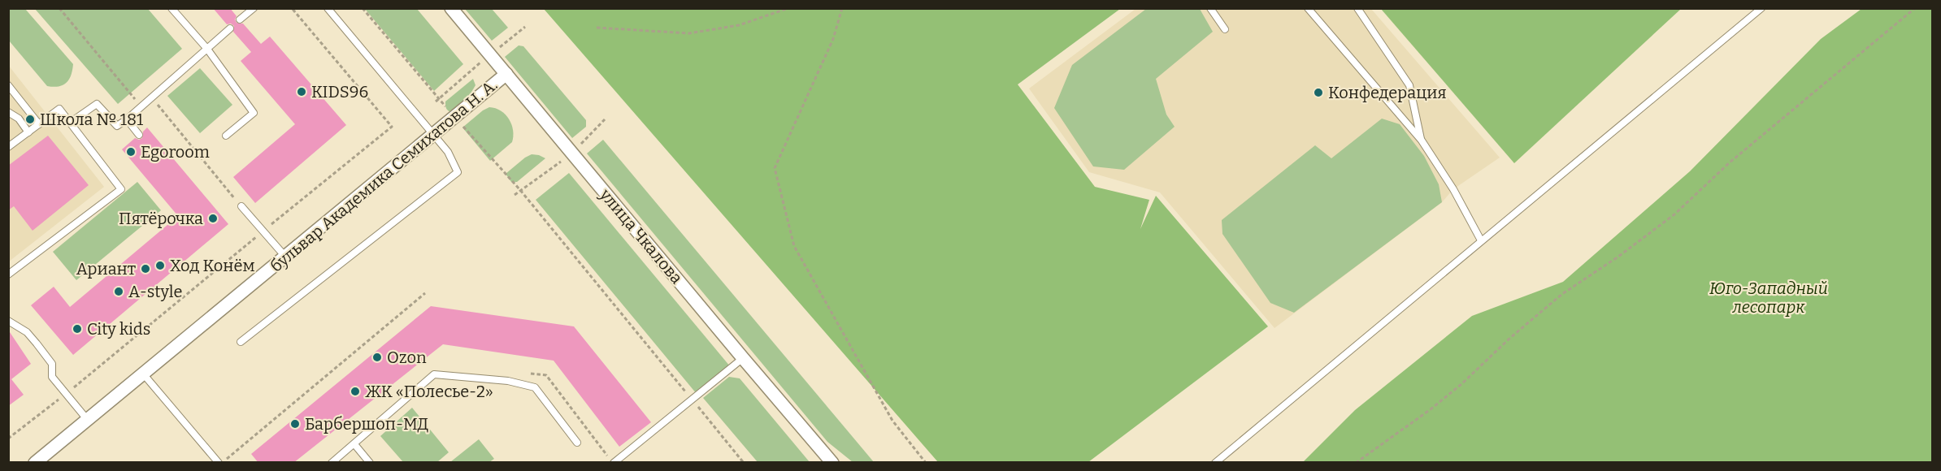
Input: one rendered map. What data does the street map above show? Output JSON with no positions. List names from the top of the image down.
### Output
{
  "streets": {
    "street": ["бульвар Академика Семихатова Н. А.", "улица Чкалова"]
  },
  "crossings": [
    ["бульвар Академика Семихатова Н. А.", "улица Чкалова"]
  ],
  "parks": ["Юго-Западный лесопарк"],
  "places": [
    "KIDS96",
    "Конфедерация",
    "Школа № 181",
    "Egoroom",
    "Пятёрочка",
    "Ход Конём",
    "Ариант",
    "A-style",
    "City kids",
    "Ozon",
    "ЖК «Полесье-2»",
    "Барбершоп-МД"
  ]
}
